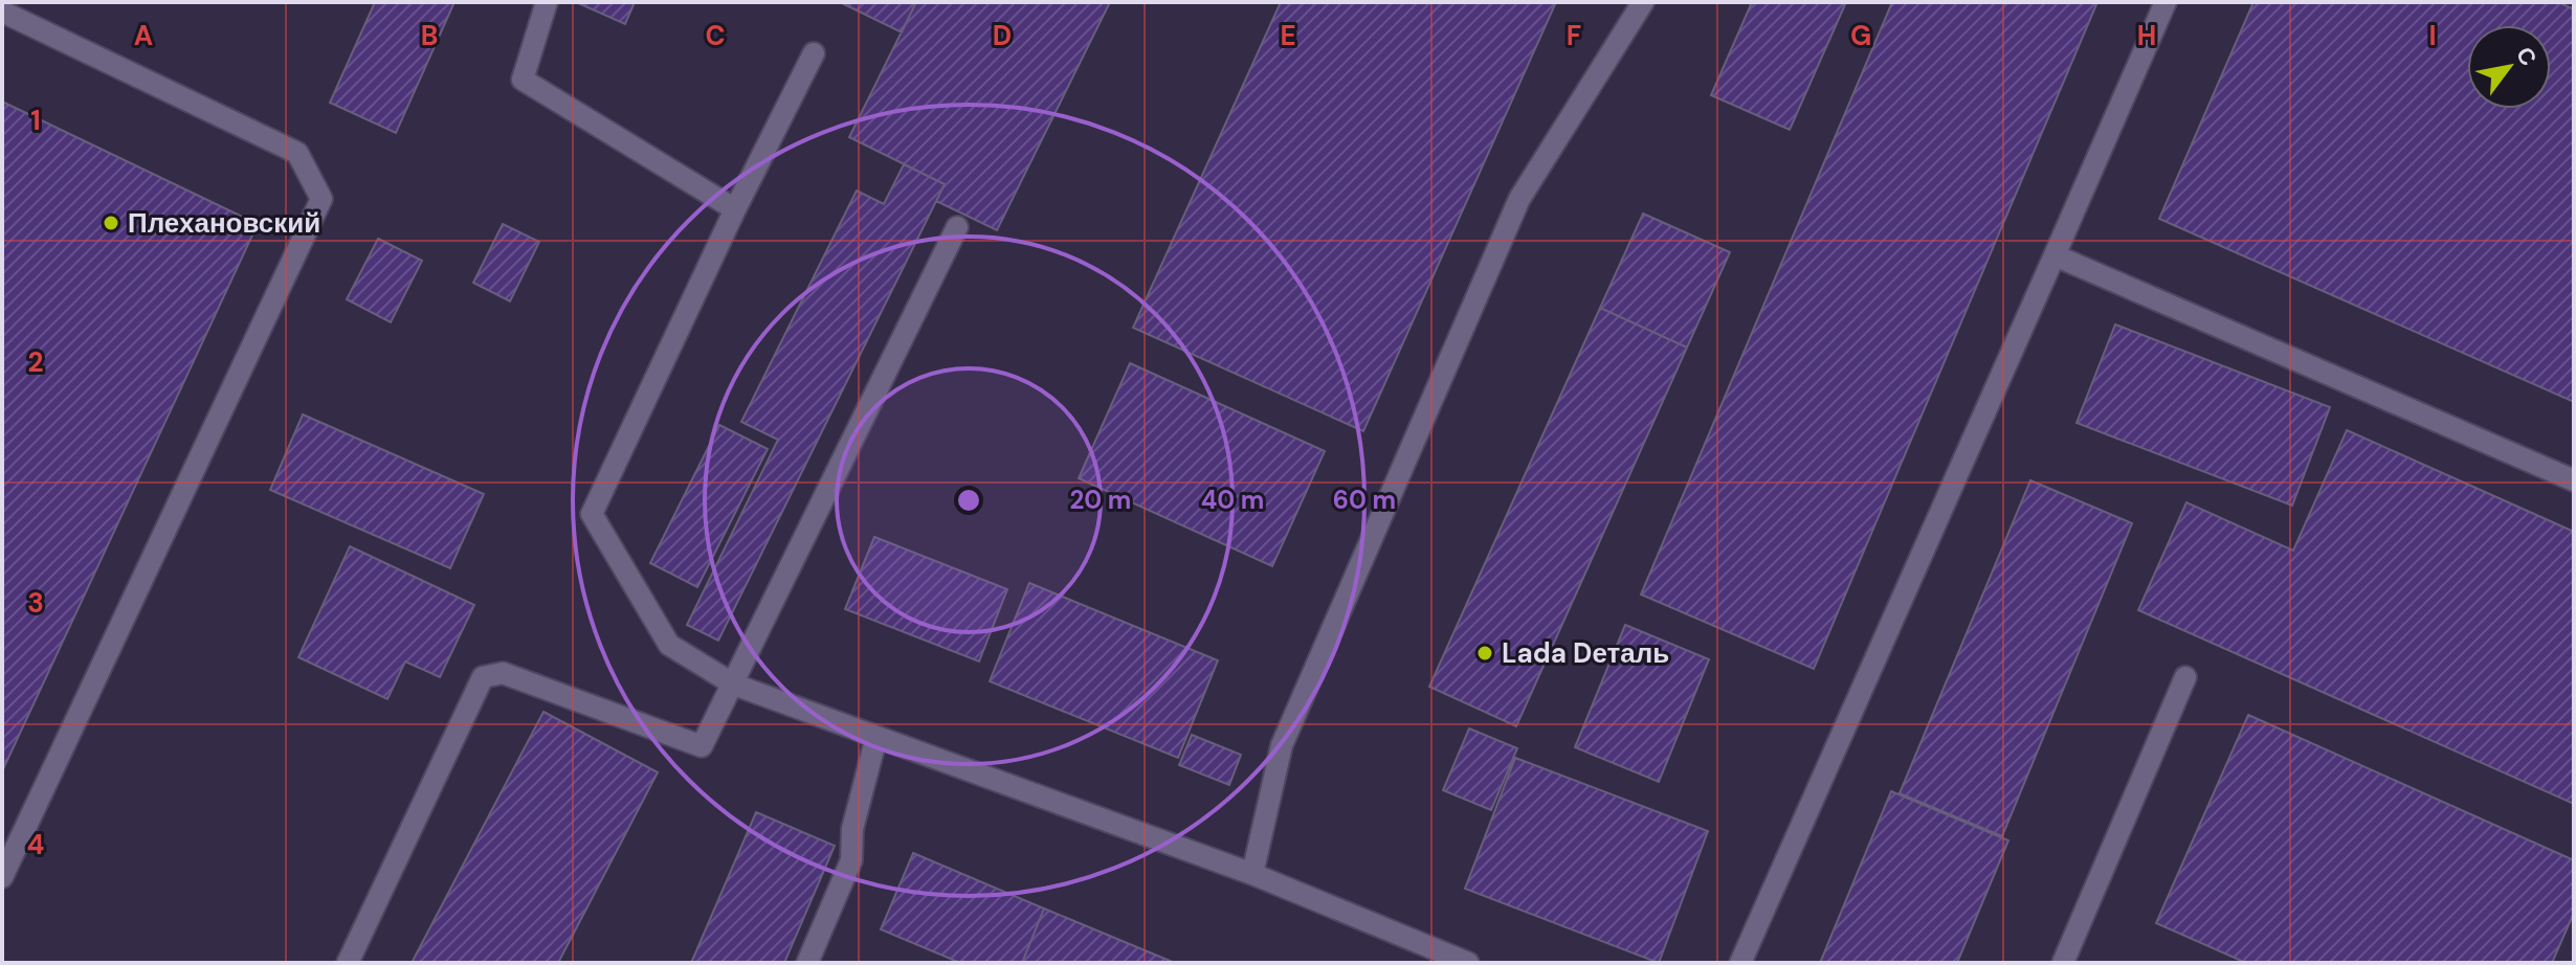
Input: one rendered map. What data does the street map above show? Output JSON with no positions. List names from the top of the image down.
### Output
{
  "places": ["Плехановский", "Lada Dеталь"],
  "north": "top right",
  "grid": {
    "columns": [
      "A",
      "B",
      "C",
      "D",
      "E",
      "F",
      "G",
      "H",
      "I"
    ],
    "rows": [
      "1",
      "2",
      "3",
      "4"
    ]
  },
  "rings": ["20 m", "40 m", "60 m"]
}
